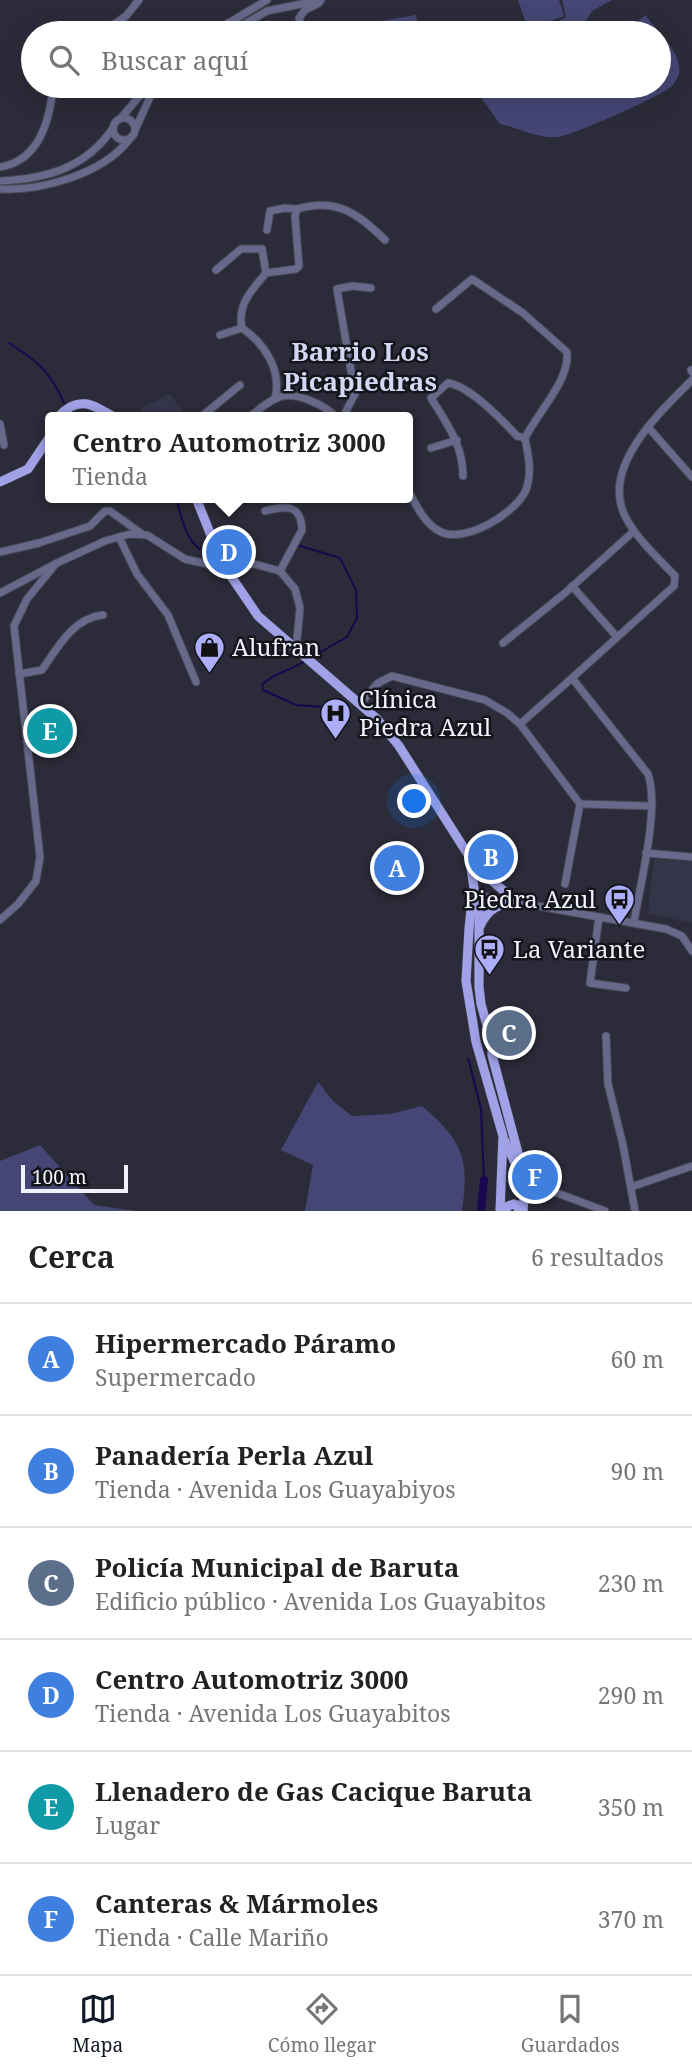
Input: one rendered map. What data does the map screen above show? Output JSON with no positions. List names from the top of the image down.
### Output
{
  "districts": ["Barrio Los Picapiedras"],
  "places": {
    "shop": ["Alufran"],
    "hospital": ["Clínica Piedra Azul"],
    "bus stop": ["Piedra Azul", "La Variante"]
  },
  "scale_bar": "100 m",
  "page": {
    "search": "Buscar aquí",
    "popup": ["Centro Automotriz 3000", "Tienda"],
    "pins": [
      "D",
      "E",
      "B",
      "A",
      "C",
      "F"
    ],
    "scale": "100 m",
    "heading": ["Cerca", "6 resultados"],
    "list": [
      {
        "mark": "A",
        "name": "Hipermercado Páramo",
        "note": "Supermercado",
        "value": "60 m"
      },
      {
        "mark": "B",
        "name": "Panadería Perla Azul",
        "note": "Tienda · Avenida Los Guayabiyos",
        "value": "90 m"
      },
      {
        "mark": "C",
        "name": "Policía Municipal de Baruta",
        "note": "Edificio público · Avenida Los Guayabitos",
        "value": "230 m"
      },
      {
        "mark": "D",
        "name": "Centro Automotriz 3000",
        "note": "Tienda · Avenida Los Guayabitos",
        "value": "290 m"
      },
      {
        "mark": "E",
        "name": "Llenadero de Gas Cacique Baruta",
        "note": "Lugar",
        "value": "350 m"
      },
      {
        "mark": "F",
        "name": "Canteras & Mármoles",
        "note": "Tienda · Calle Mariño",
        "value": "370 m"
      }
    ],
    "nav": ["Mapa", "Cómo llegar", "Guardados"]
  }
}
